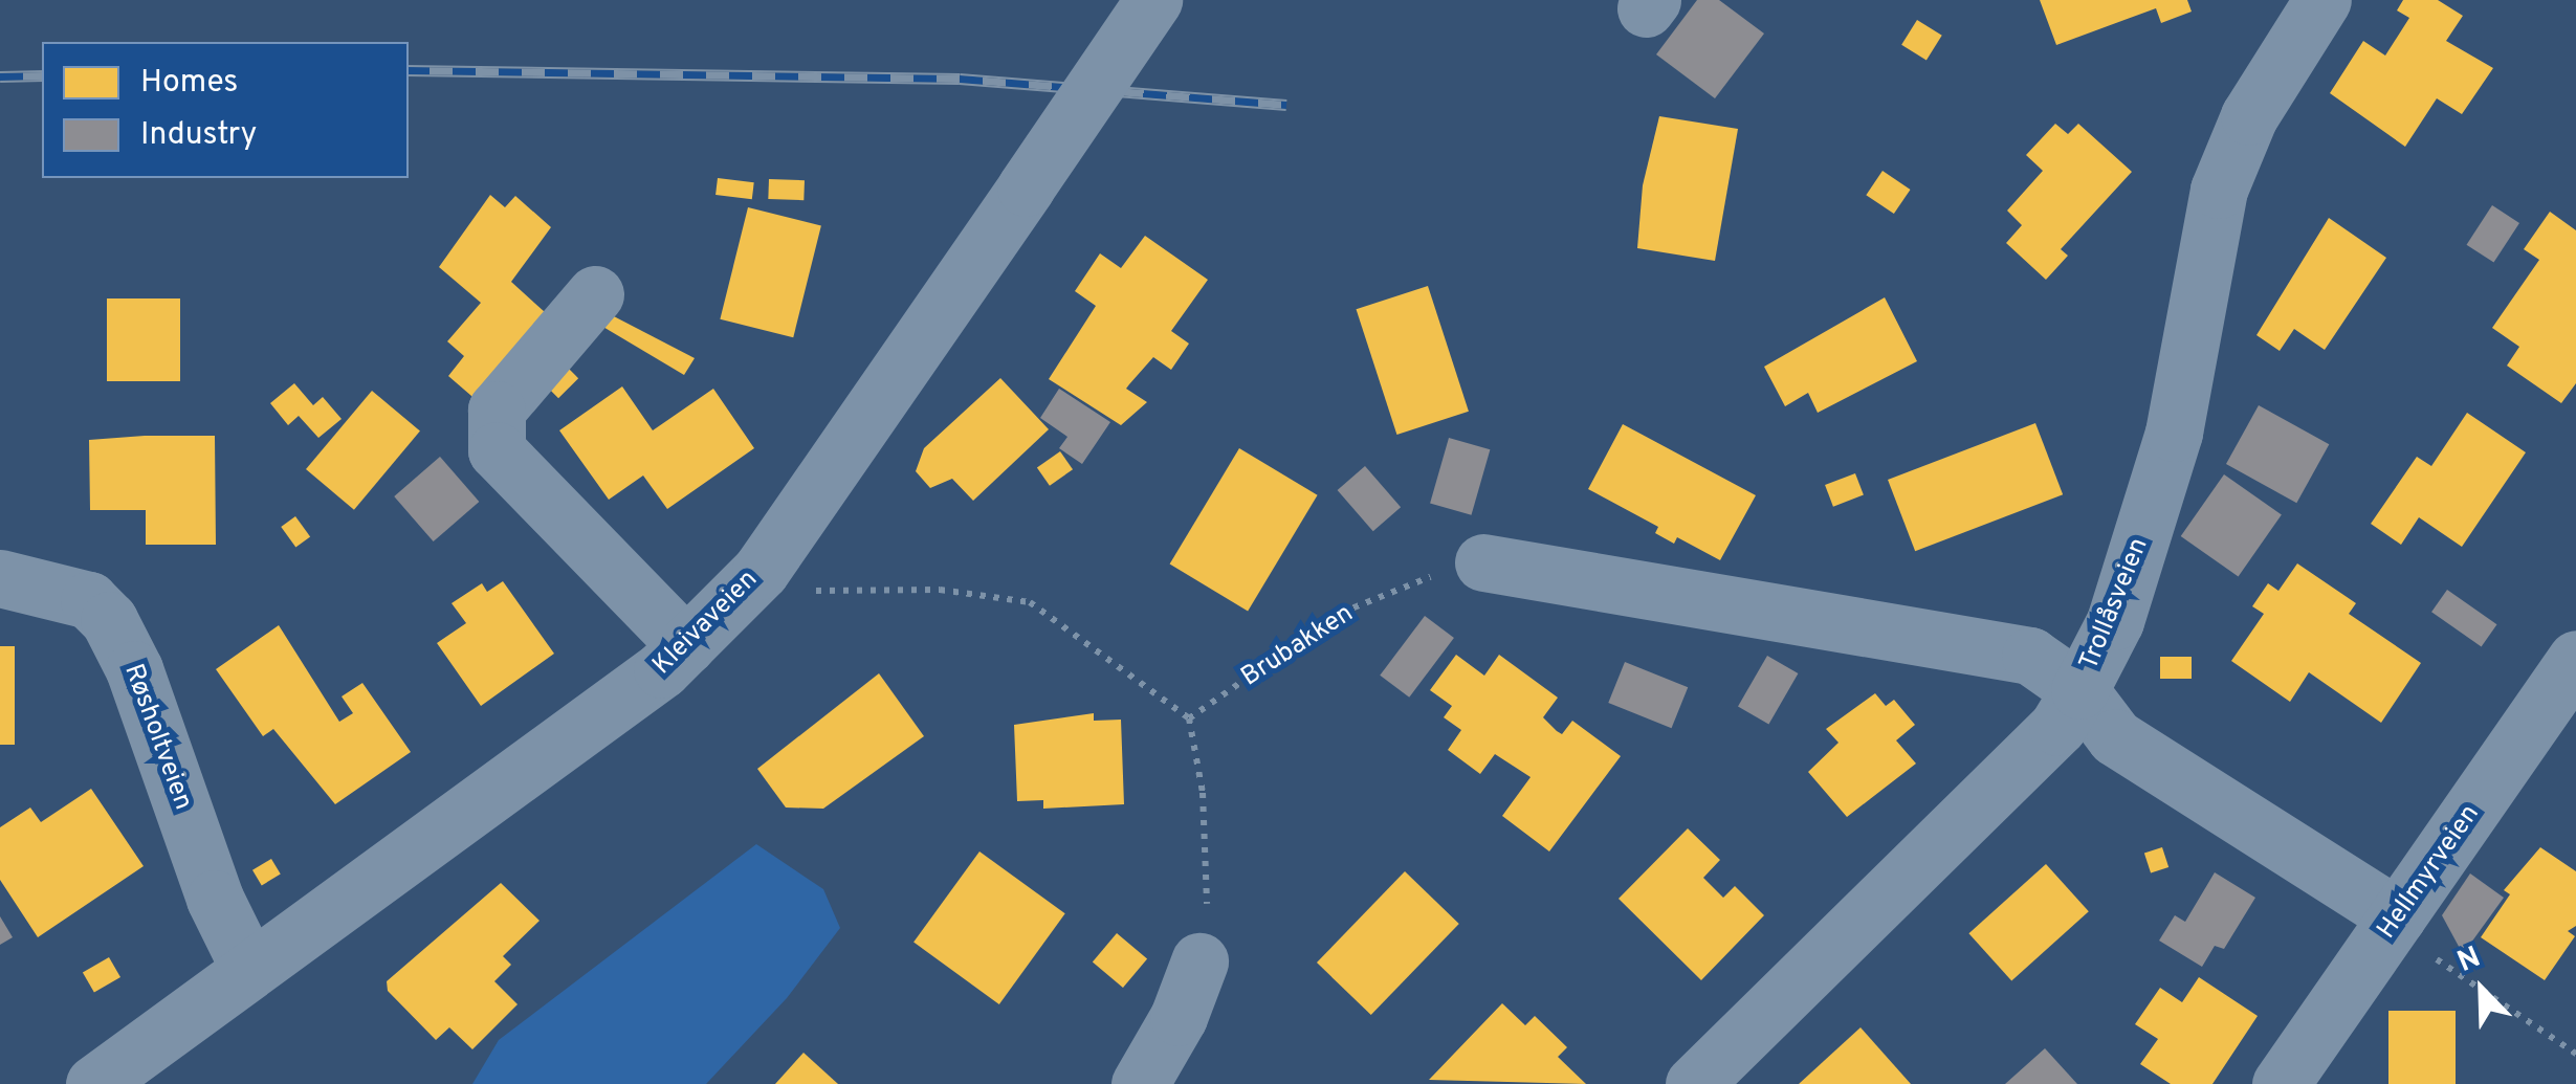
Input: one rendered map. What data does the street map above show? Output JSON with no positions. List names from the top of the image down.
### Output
{
  "streets": {
    "street": [
      "Trollåsveien",
      "Kleivaveien",
      "Røsholtveien",
      "Hellmyrveien"
    ],
    "path": ["Brubakken"]
  },
  "crossings": [
    ["Kleivaveien", "Røsholtveien"]
  ],
  "legend": ["Homes", "Industry"],
  "north": "top left"
}
